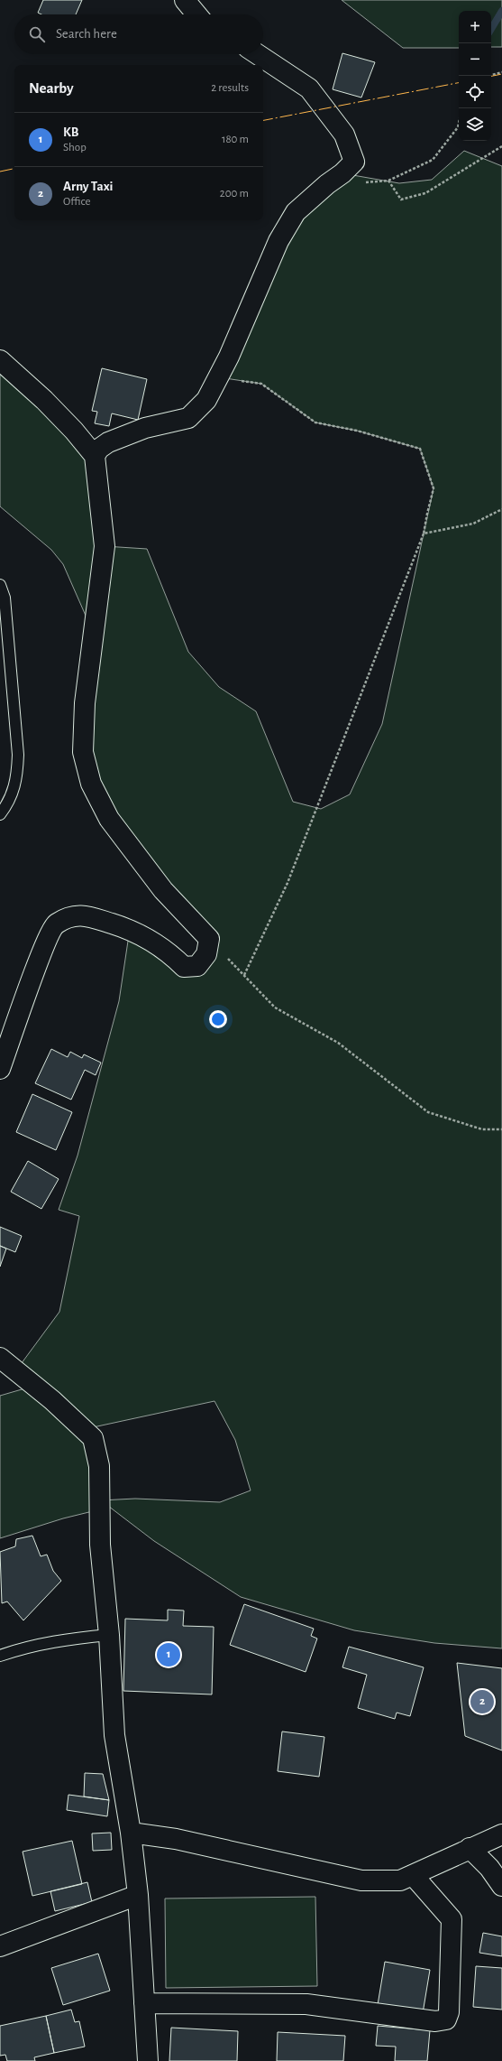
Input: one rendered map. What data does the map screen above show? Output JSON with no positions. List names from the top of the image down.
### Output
{
  "page": {
    "map_buttons": ["+", "−"],
    "search": "Search here",
    "heading": ["Nearby", "2 results"],
    "list": [
      {
        "mark": "1",
        "name": "KB",
        "note": "Shop",
        "value": "180 m"
      },
      {
        "mark": "2",
        "name": "Arny Taxi",
        "note": "Office",
        "value": "200 m"
      }
    ],
    "pins": ["1", "2"]
  }
}
